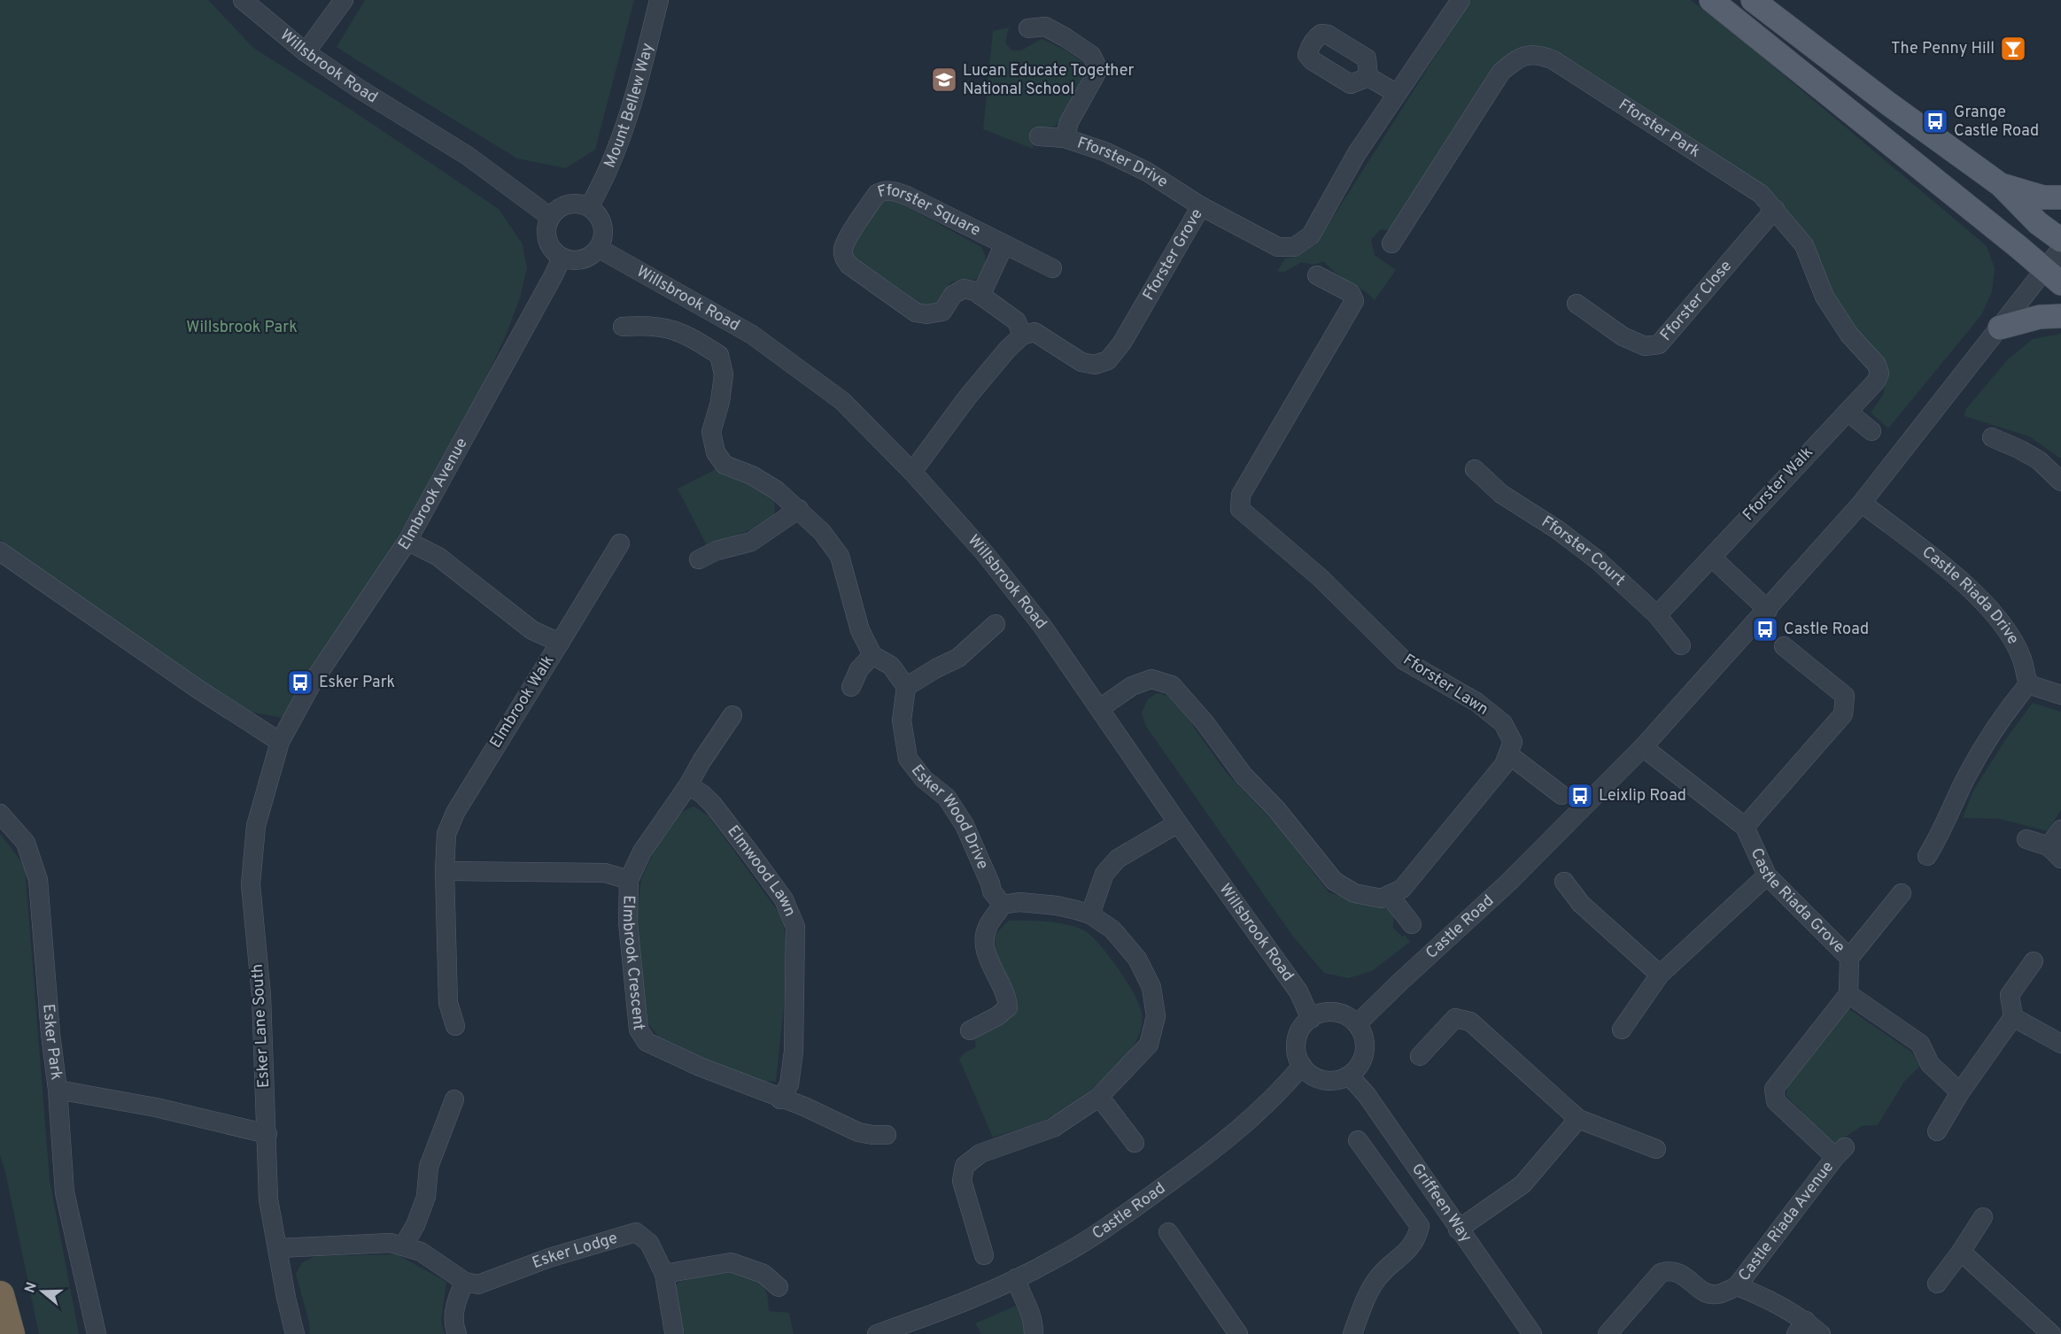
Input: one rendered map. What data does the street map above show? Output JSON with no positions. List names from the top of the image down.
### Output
{
  "streets": {
    "street": [
      "Willsbrook Road",
      "Mount Bellew Way",
      "Fforster Park",
      "Fforster Drive",
      "Fforster Square",
      "Fforster Grove",
      "Fforster Close",
      "Fforster Walk",
      "Elmbrook Avenue",
      "Fforster Court",
      "Castle Riada Drive",
      "Fforster Lawn",
      "Elmbrook Walk",
      "Esker Wood Drive",
      "Elmwood Lawn",
      "Castle Riada Grove",
      "Castle Road",
      "Elmbrook Crescent",
      "Esker Lane South",
      "Esker Park",
      "Griffeen Way",
      "Castle Riada Avenue",
      "Esker Lodge"
    ]
  },
  "crossings": [
    ["Willsbrook Road", "Mount Bellew Way"],
    ["Willsbrook Road", "Elmbrook Avenue"],
    ["Willsbrook Road", "Castle Road"],
    ["Willsbrook Road", "Griffeen Way"],
    ["Mount Bellew Way", "Elmbrook Avenue"],
    ["Fforster Park", "Fforster Close"],
    ["Fforster Park", "Fforster Walk"],
    ["Fforster Drive", "Fforster Grove"],
    ["Fforster Square", "Fforster Grove"],
    ["Fforster Walk", "Fforster Court"],
    ["Elmbrook Avenue", "Elmbrook Walk"],
    ["Elmbrook Avenue", "Esker Lane South"],
    ["Castle Riada Drive", "Castle Road"],
    ["Elmwood Lawn", "Elmbrook Crescent"],
    ["Castle Riada Grove", "Castle Road"],
    ["Castle Riada Grove", "Castle Riada Avenue"],
    ["Castle Road", "Griffeen Way"],
    ["Esker Lane South", "Esker Park"]
  ],
  "parks": ["Willsbrook Park"],
  "places": {
    "bar": ["The Penny Hill"],
    "school or university": ["Lucan Educate Together National School"],
    "bus stop": [
      "Grange Castle Road",
      "Castle Road",
      "Esker Park",
      "Leixlip Road"
    ]
  },
  "north": "left"
}
